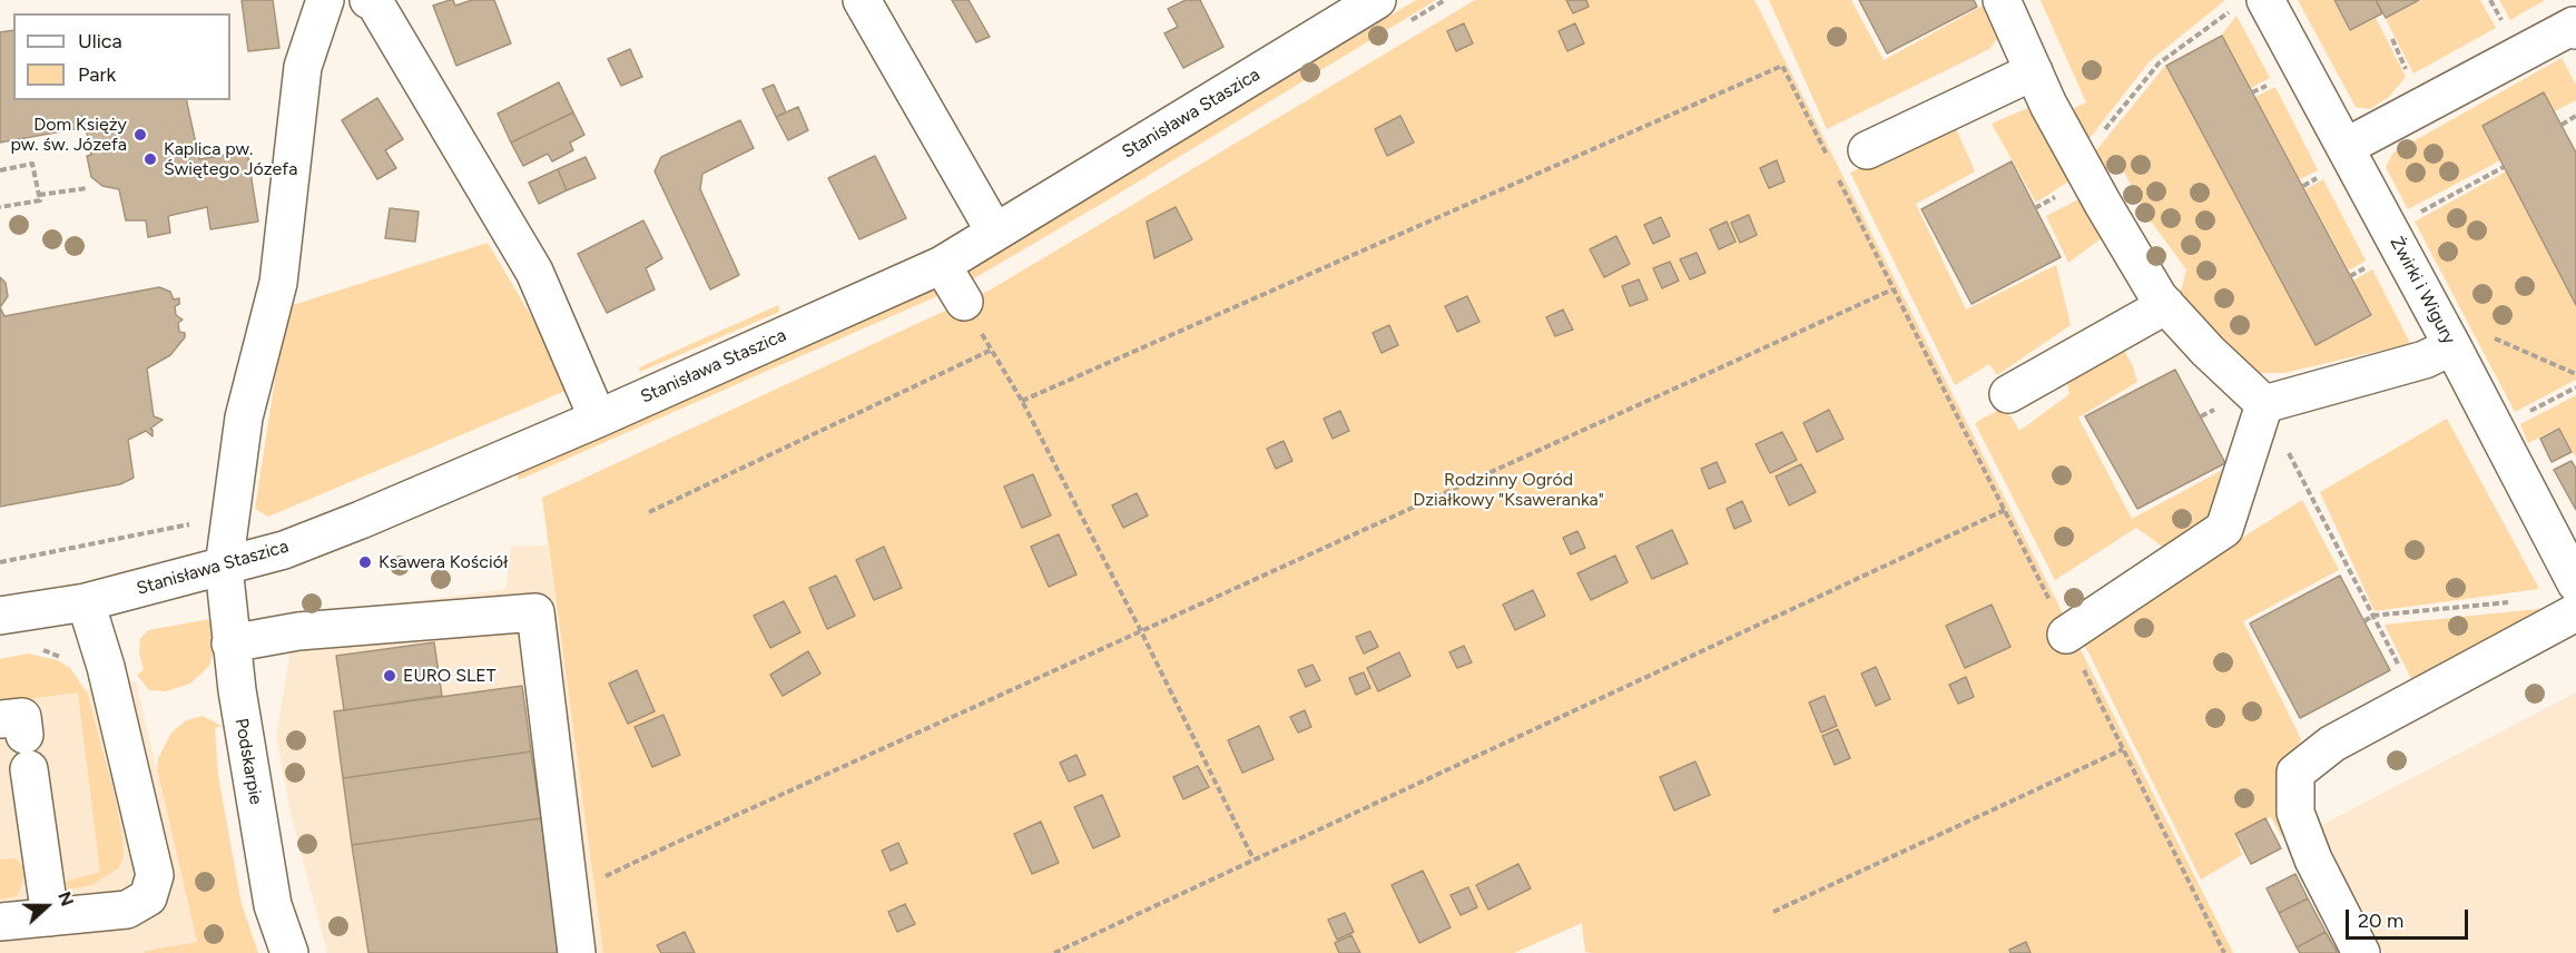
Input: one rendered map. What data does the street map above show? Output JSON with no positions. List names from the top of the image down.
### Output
{
  "streets": {
    "street": ["Stanisława Staszica", "Żwirki i Wigury", "Podskarpie"]
  },
  "crossings": [
    ["Stanisława Staszica", "Podskarpie"]
  ],
  "parks": ["Rodzinny Ogród Działkowy \"Ksaweranka\""],
  "places": [
    "Dom Księży pw. św. Józefa",
    "Kaplica pw. Świętego Józefa",
    "Ksawera Kościół",
    "EURO SLET"
  ],
  "legend": ["Ulica", "Park"],
  "scale_bar": "20 m",
  "north": "right"
}
